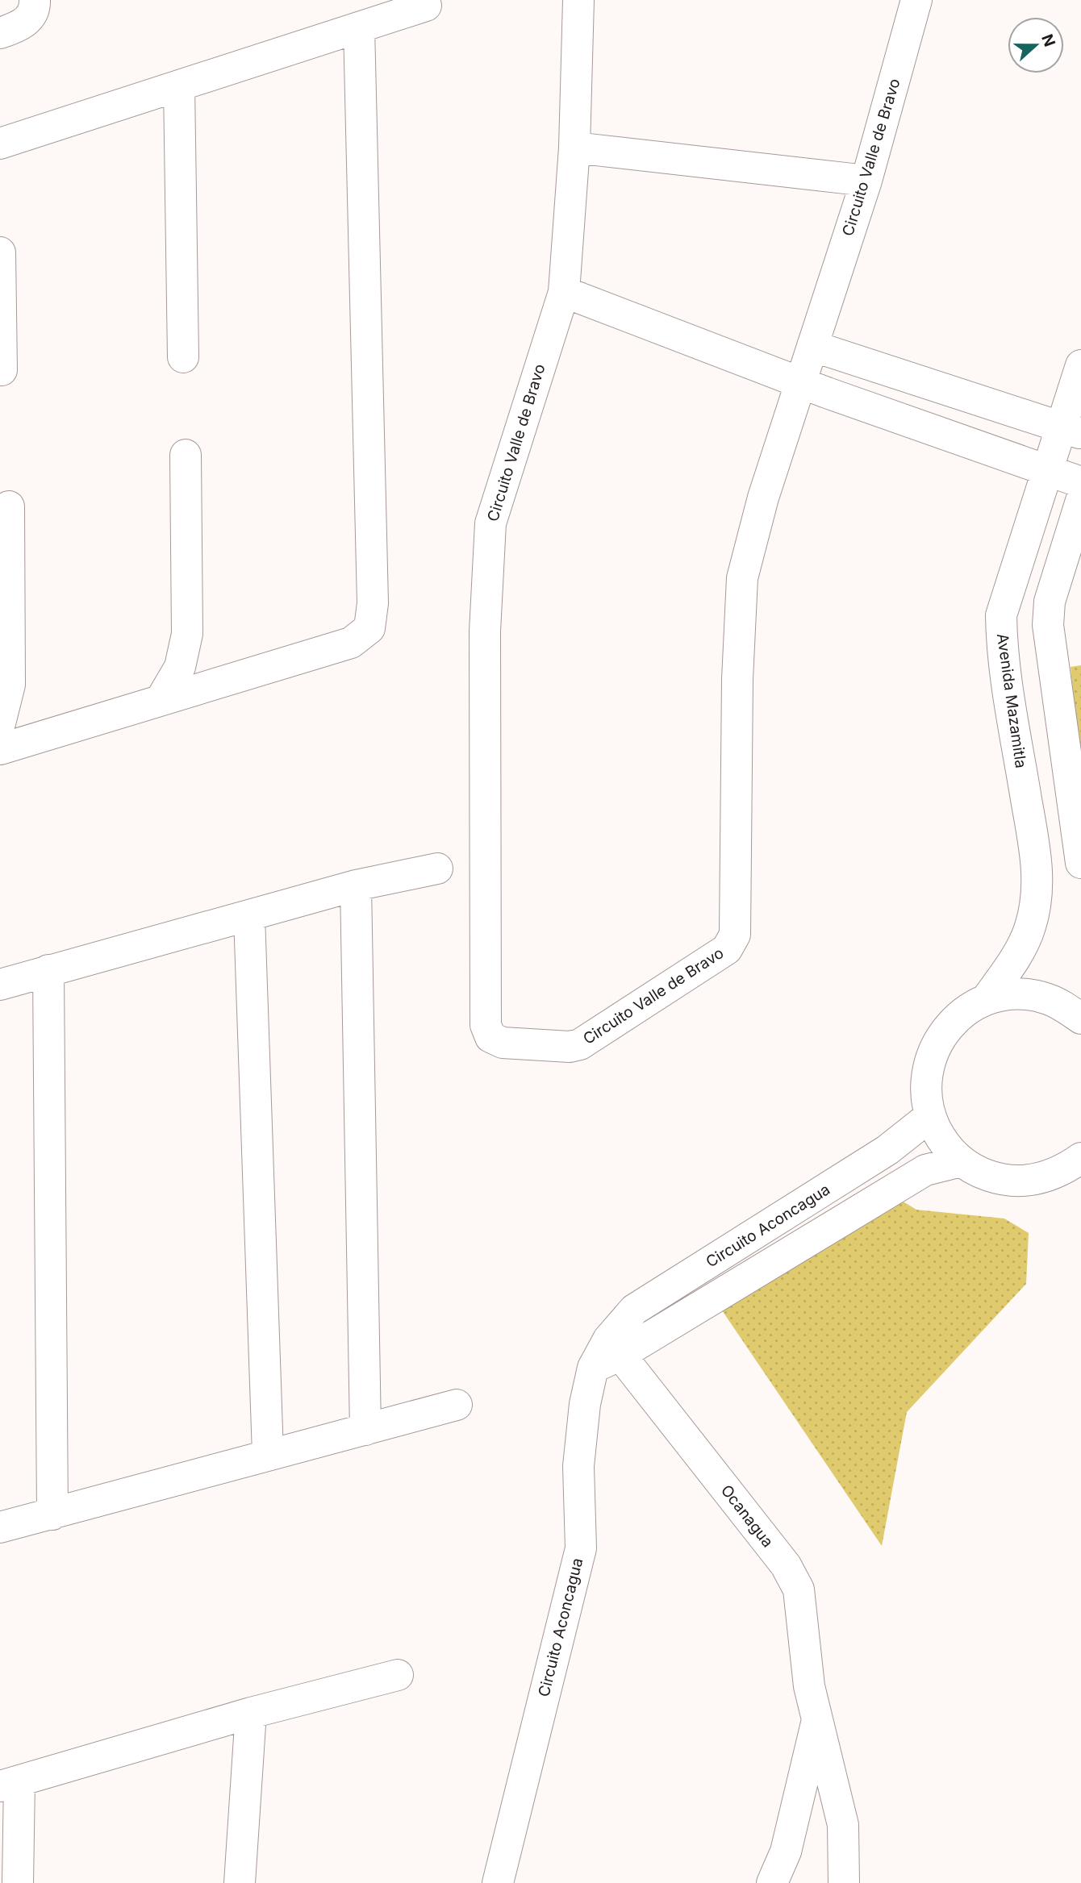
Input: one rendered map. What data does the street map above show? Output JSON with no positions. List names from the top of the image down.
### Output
{
  "streets": {
    "street": [
      "Circuito Valle de Bravo",
      "Avenida Mazamitla",
      "Circuito Aconcagua",
      "Ocanagua"
    ]
  },
  "crossings": [
    ["Circuito Aconcagua", "Ocanagua"]
  ],
  "north": "right"
}
